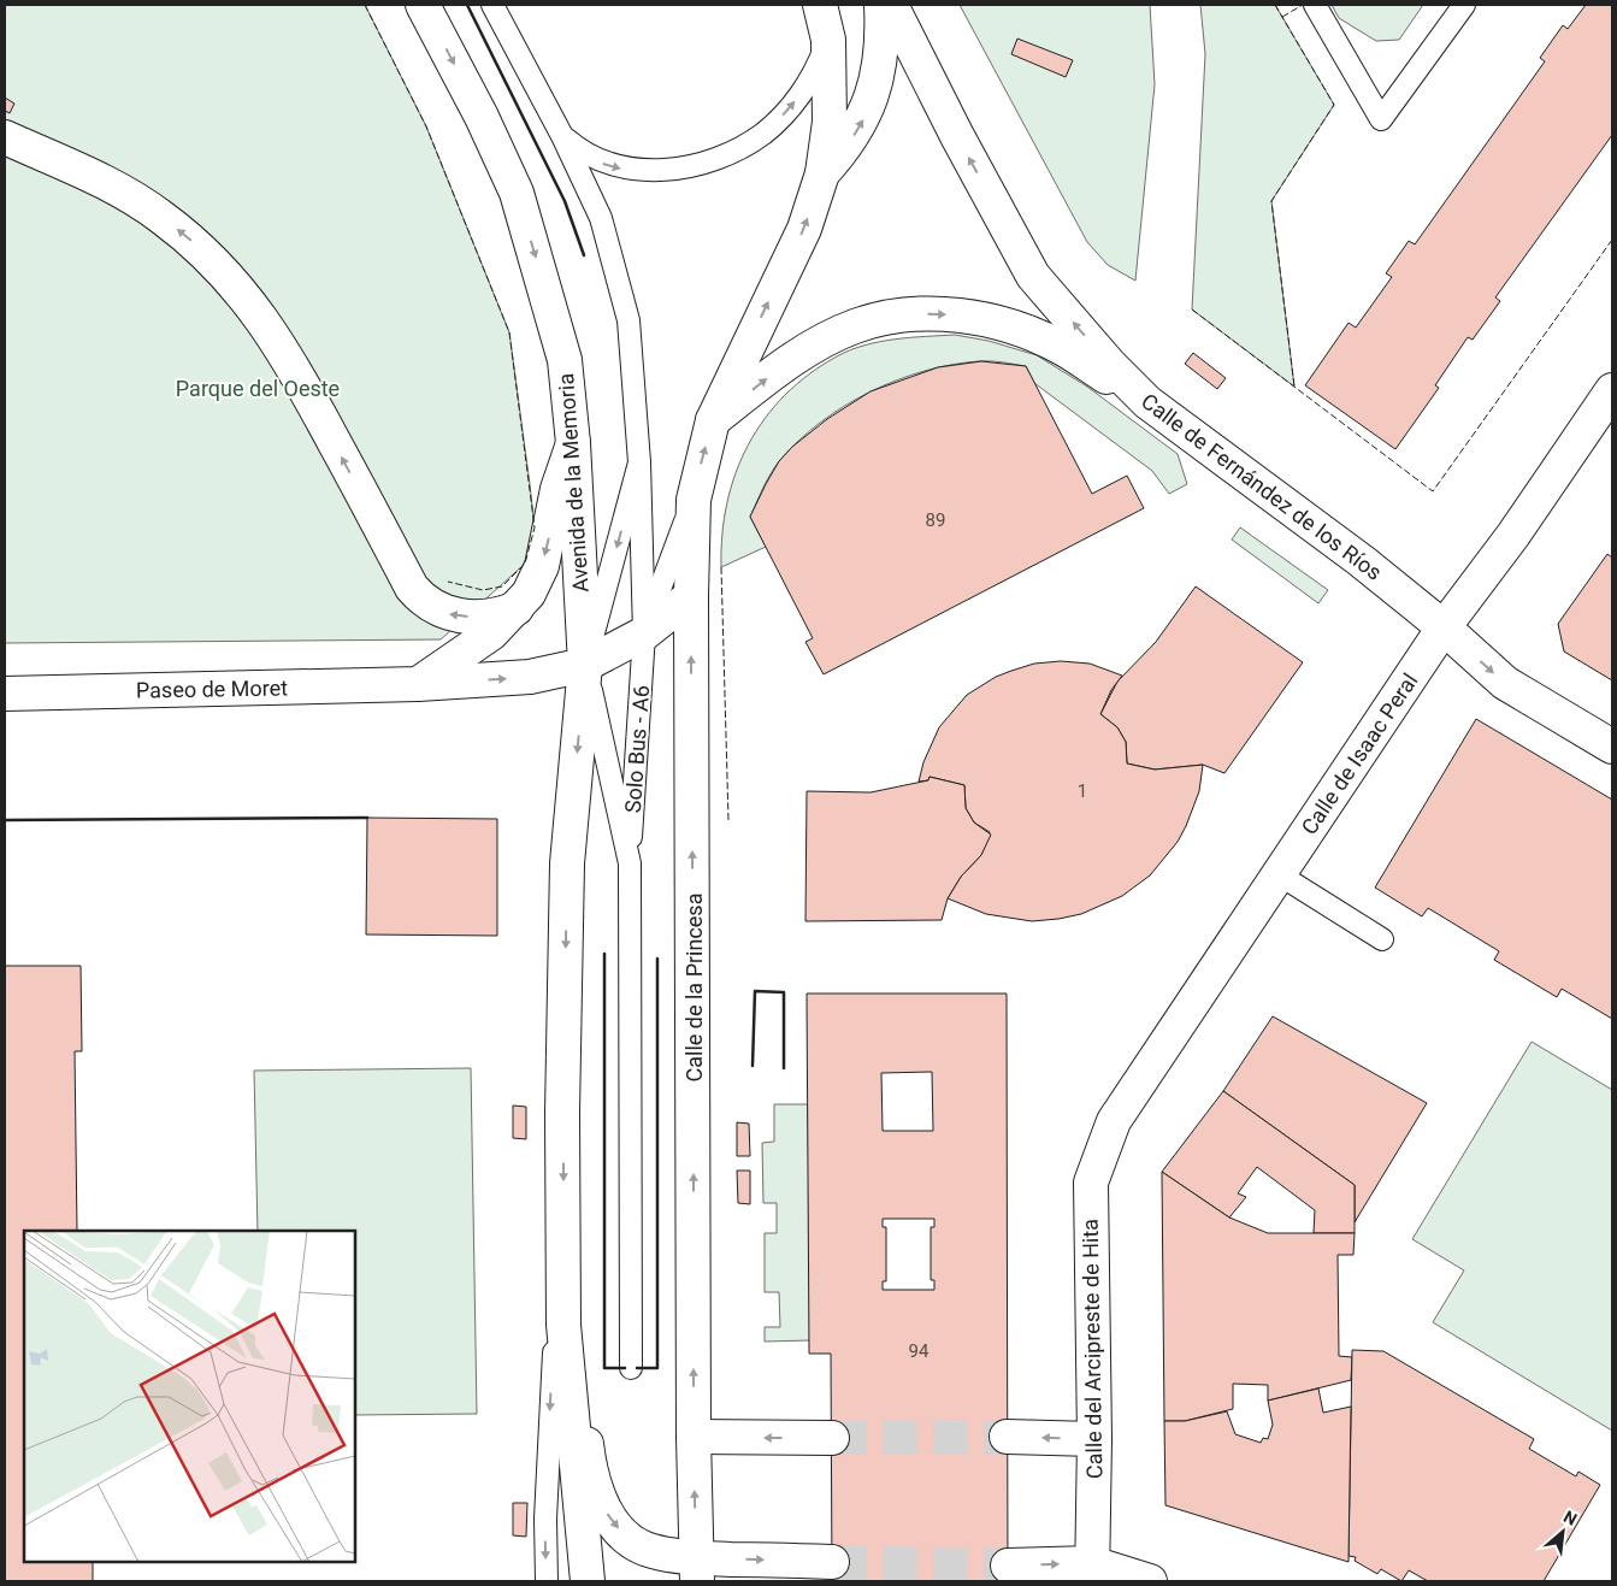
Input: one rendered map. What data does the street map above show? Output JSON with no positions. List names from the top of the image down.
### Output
{
  "streets": {
    "main road": [
      "Avenida de la Memoria",
      "Calle de Fernández de los Ríos",
      "Paseo de Moret",
      "Calle de Isaac Peral",
      "Calle de la Princesa",
      "Calle del Arcipreste de Hita"
    ],
    "lane": ["Solo Bus - A6"]
  },
  "crossings": [
    ["Avenida de la Memoria", "Paseo de Moret"],
    ["Calle de Fernández de los Ríos", "Calle de Isaac Peral"],
    ["Paseo de Moret", "Solo Bus - A6"],
    ["Paseo de Moret", "Calle de la Princesa"],
    ["Calle de Isaac Peral", "Calle del Arcipreste de Hita"]
  ],
  "one_way": ["Avenida de la Memoria"],
  "parks": ["Parque del Oeste"],
  "house_numbers": ["89", "1", "94"],
  "north": "top right"
}
